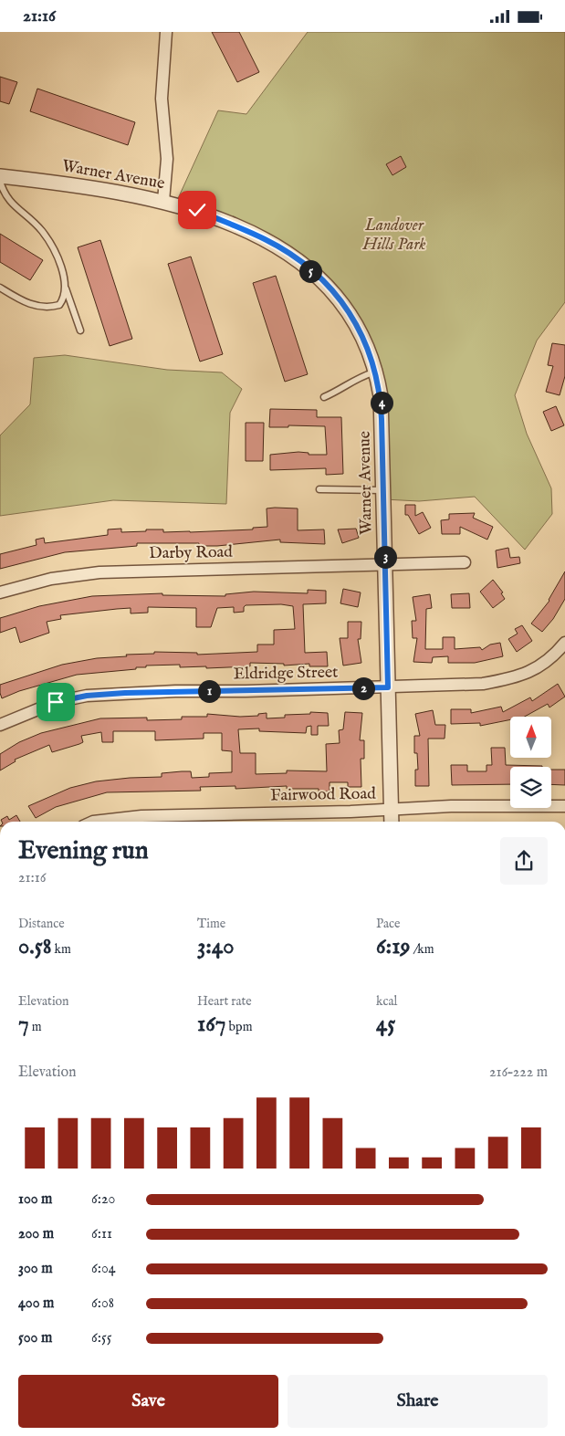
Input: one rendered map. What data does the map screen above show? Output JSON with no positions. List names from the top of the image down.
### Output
{
  "streets": {
    "street": [
      "Warner Avenue",
      "Darby Road",
      "Eldridge Street",
      "Fairwood Road"
    ]
  },
  "crossings": [
    ["Warner Avenue", "Darby Road"],
    ["Warner Avenue", "Eldridge Street"],
    ["Warner Avenue", "Fairwood Road"]
  ],
  "parks": ["Landover Hills Park"],
  "north": "top",
  "page": {
    "status": "21:16",
    "pins": [
      "5",
      "4",
      "3",
      "2",
      "1"
    ],
    "heading": ["Evening run", "21:16"],
    "stats": [
      ["Distance", "0.58 km"],
      ["Time", "3:40"],
      ["Pace", "6:19 /km"],
      ["Elevation", "7 m"],
      ["Heart rate", "167 bpm"],
      ["kcal", "45"]
    ],
    "chart": ["Elevation", "216–222 m"],
    "list": [
      {
        "name": "100 m",
        "note": "6:20"
      },
      {
        "name": "200 m",
        "note": "6:11"
      },
      {
        "name": "300 m",
        "note": "6:04"
      },
      {
        "name": "400 m",
        "note": "6:08"
      },
      {
        "name": "500 m",
        "note": "6:55"
      }
    ],
    "buttons": ["Save", "Share"]
  }
}
